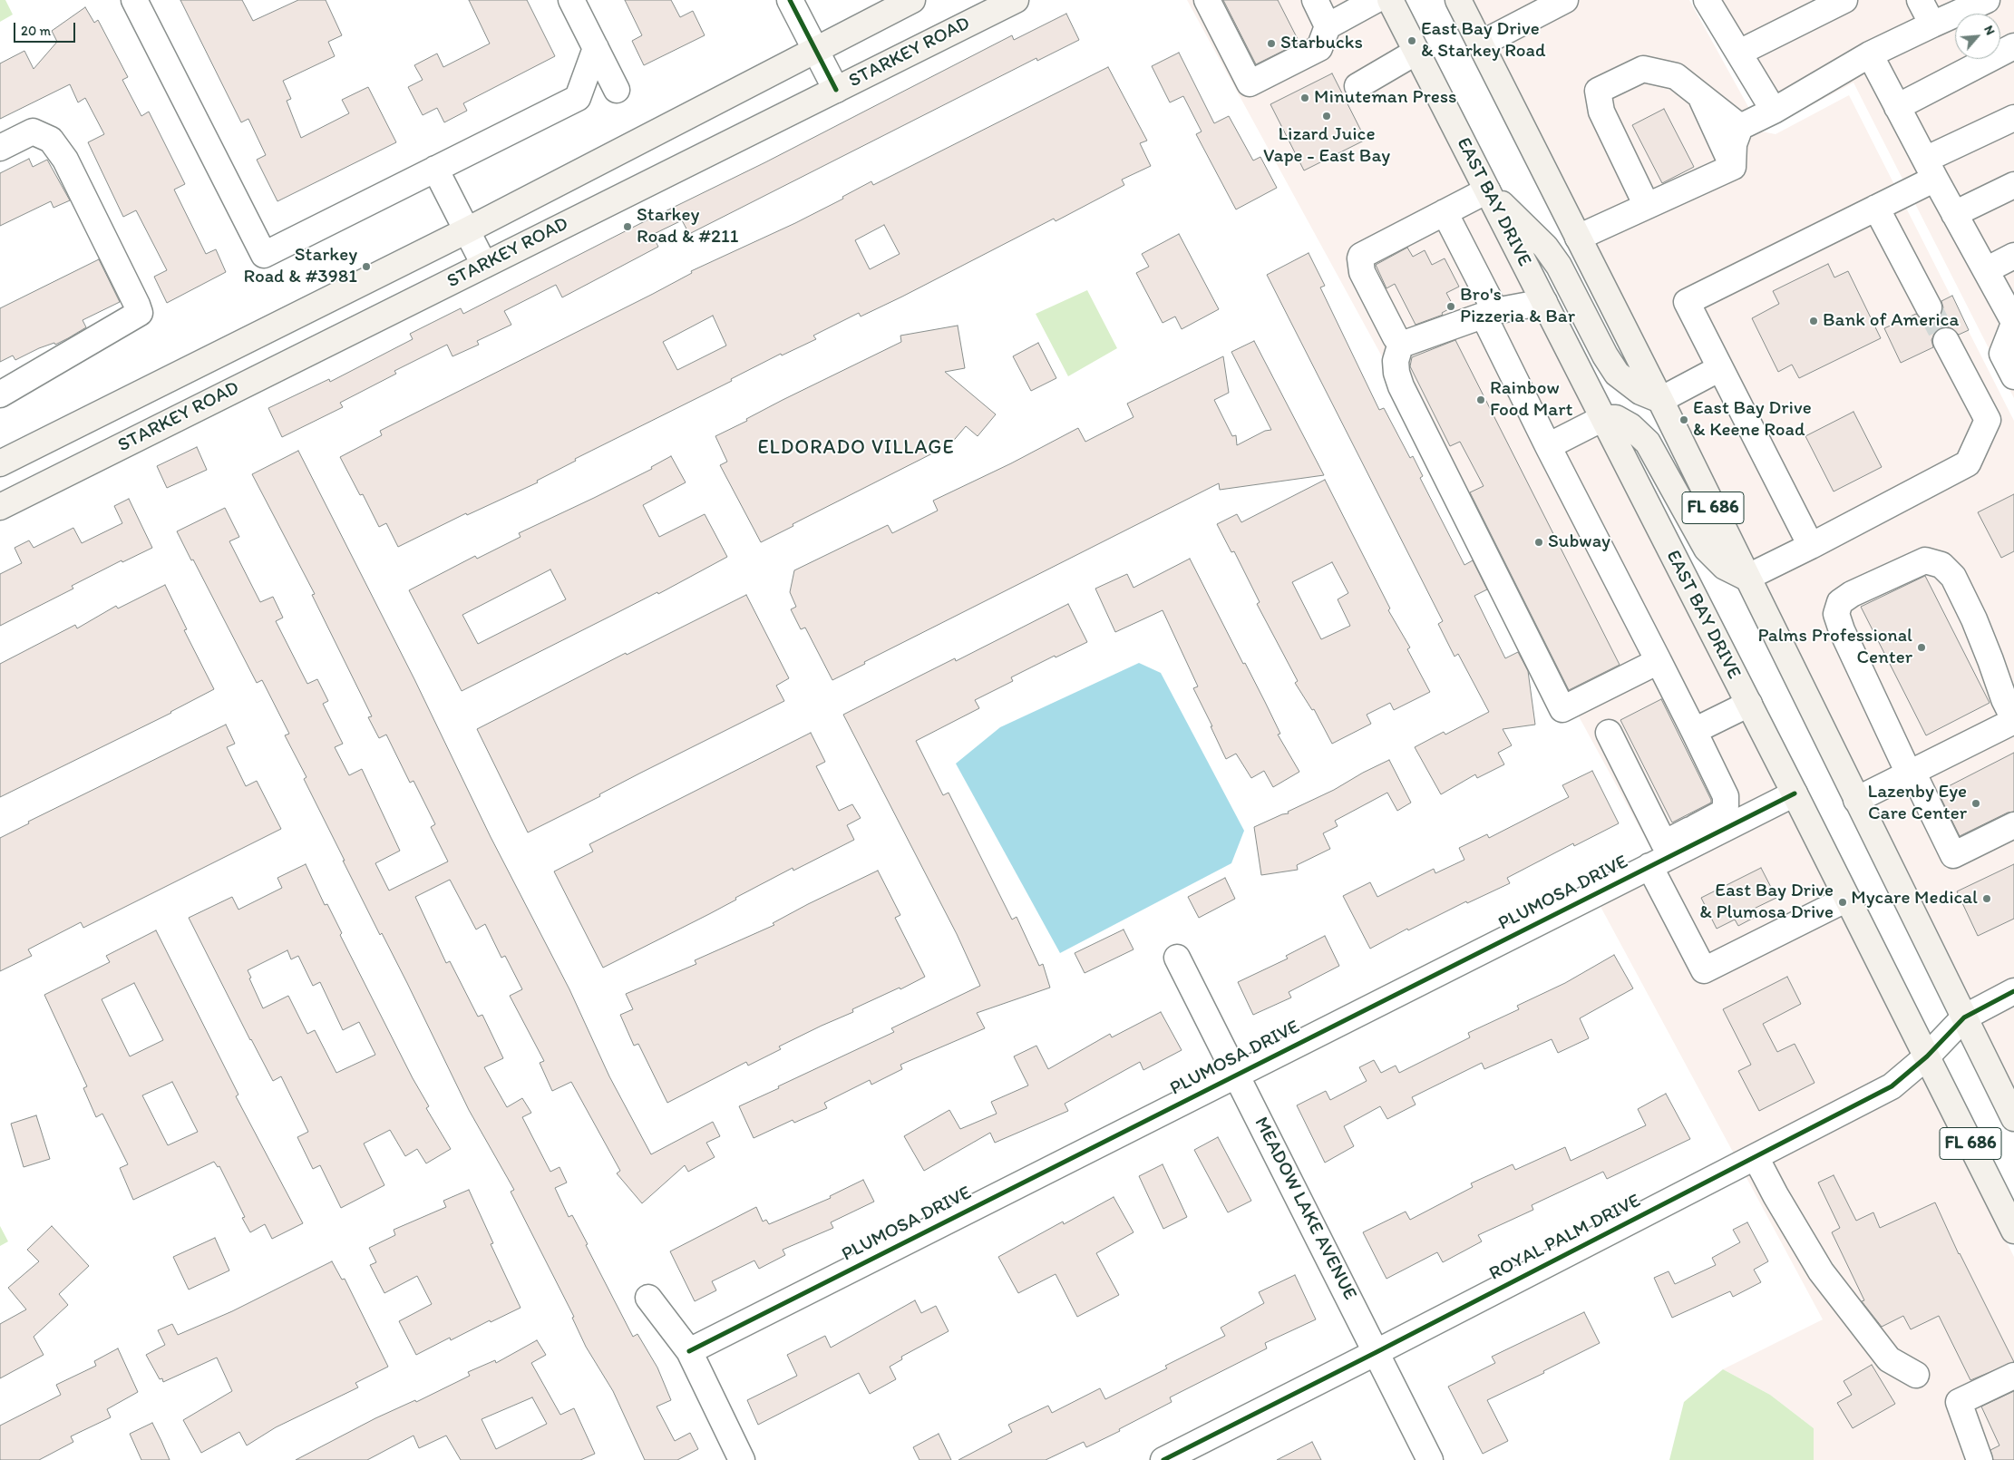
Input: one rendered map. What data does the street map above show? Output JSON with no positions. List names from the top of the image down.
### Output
{
  "streets": {
    "main road": ["STARKEY ROAD", "EAST BAY DRIVE", "FL 686"],
    "street": ["PLUMOSA DRIVE", "MEADOW LAKE AVENUE", "ROYAL PALM DRIVE"]
  },
  "crossings": [
    ["EAST BAY DRIVE", "PLUMOSA DRIVE"],
    ["EAST BAY DRIVE", "ROYAL PALM DRIVE"],
    ["FL 686", "ROYAL PALM DRIVE"],
    ["PLUMOSA DRIVE", "MEADOW LAKE AVENUE"],
    ["MEADOW LAKE AVENUE", "ROYAL PALM DRIVE"]
  ],
  "districts": ["ELDORADO VILLAGE"],
  "places": [
    "East Bay Drive & Starkey Road",
    "Starbucks",
    "Minuteman Press",
    "Lizard Juice Vape - East Bay",
    "Starkey Road & #211",
    "Starkey Road & #3981",
    "Bro's Pizzeria & Bar",
    "Bank of America",
    "Rainbow Food Mart",
    "East Bay Drive & Keene Road",
    "Subway",
    "Palms Professional Center",
    "Lazenby Eye Care Center",
    "Mycare Medical",
    "East Bay Drive & Plumosa Drive"
  ],
  "scale_bar": "20 m",
  "north": "top right"
}
